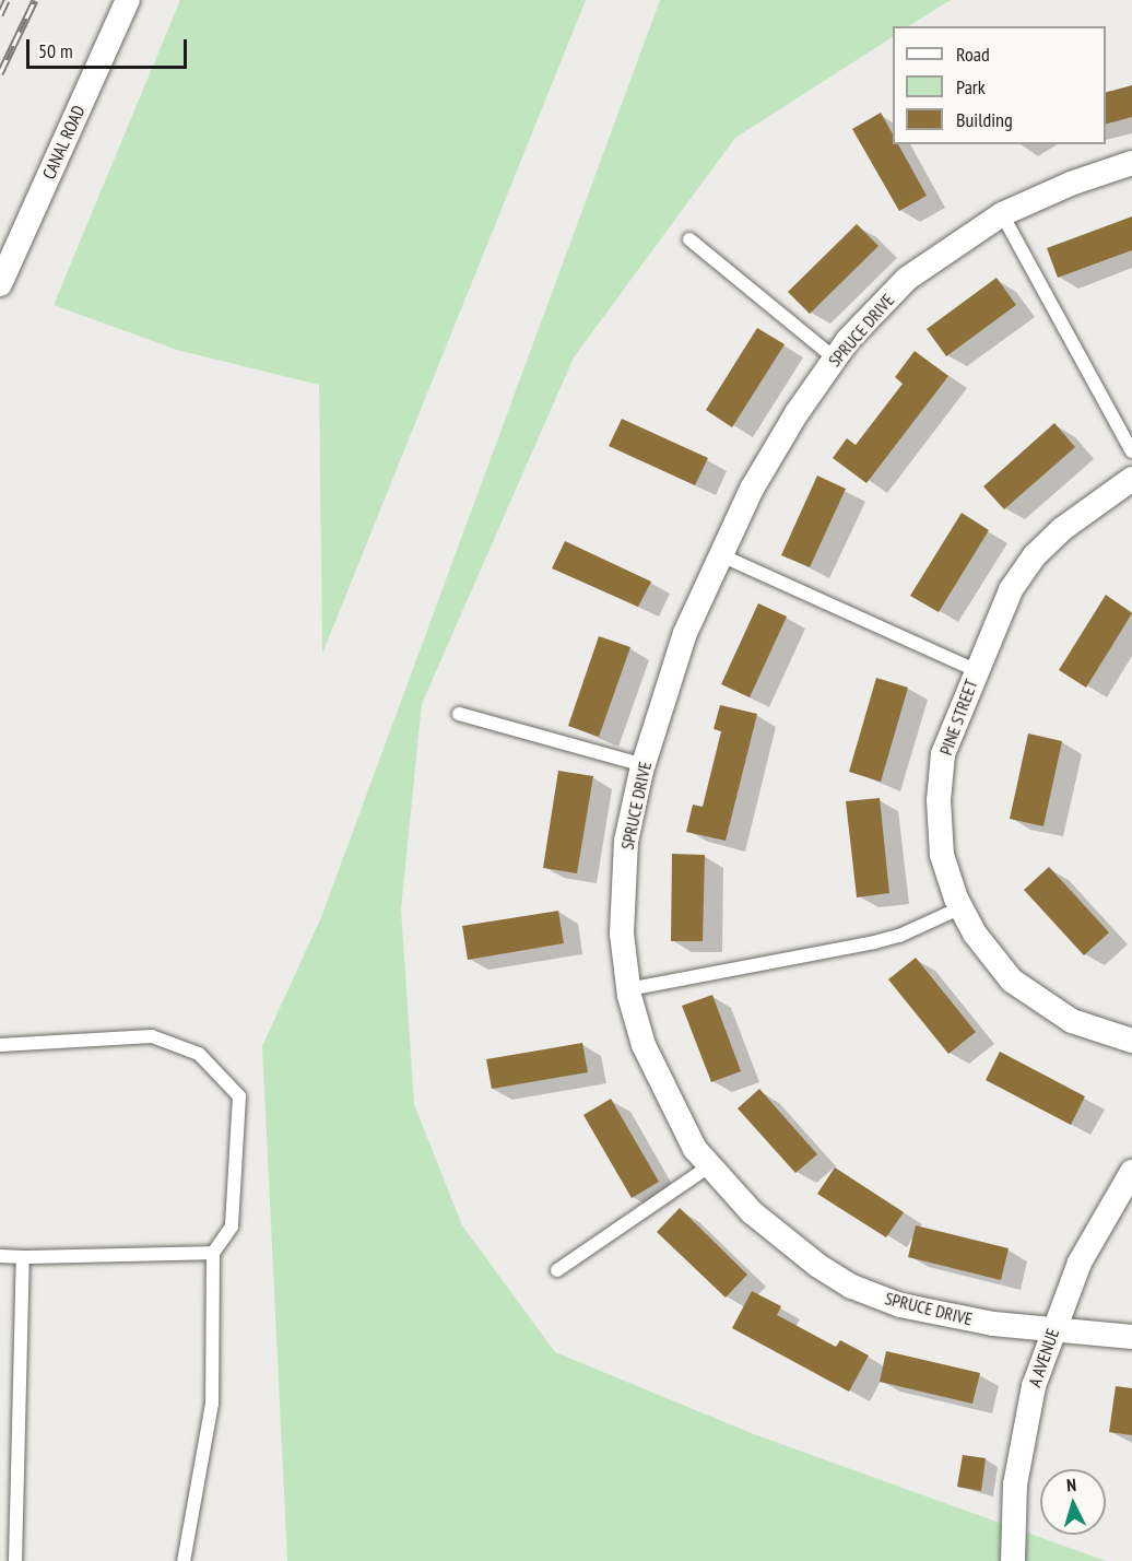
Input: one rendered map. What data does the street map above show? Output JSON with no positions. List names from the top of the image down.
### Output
{
  "streets": {
    "street": [
      "CANAL ROAD",
      "SPRUCE DRIVE",
      "PINE STREET",
      "A AVENUE"
    ]
  },
  "crossings": [
    ["SPRUCE DRIVE", "A AVENUE"]
  ],
  "legend": ["Road", "Park", "Building"],
  "scale_bar": "50 m",
  "north": "top"
}
